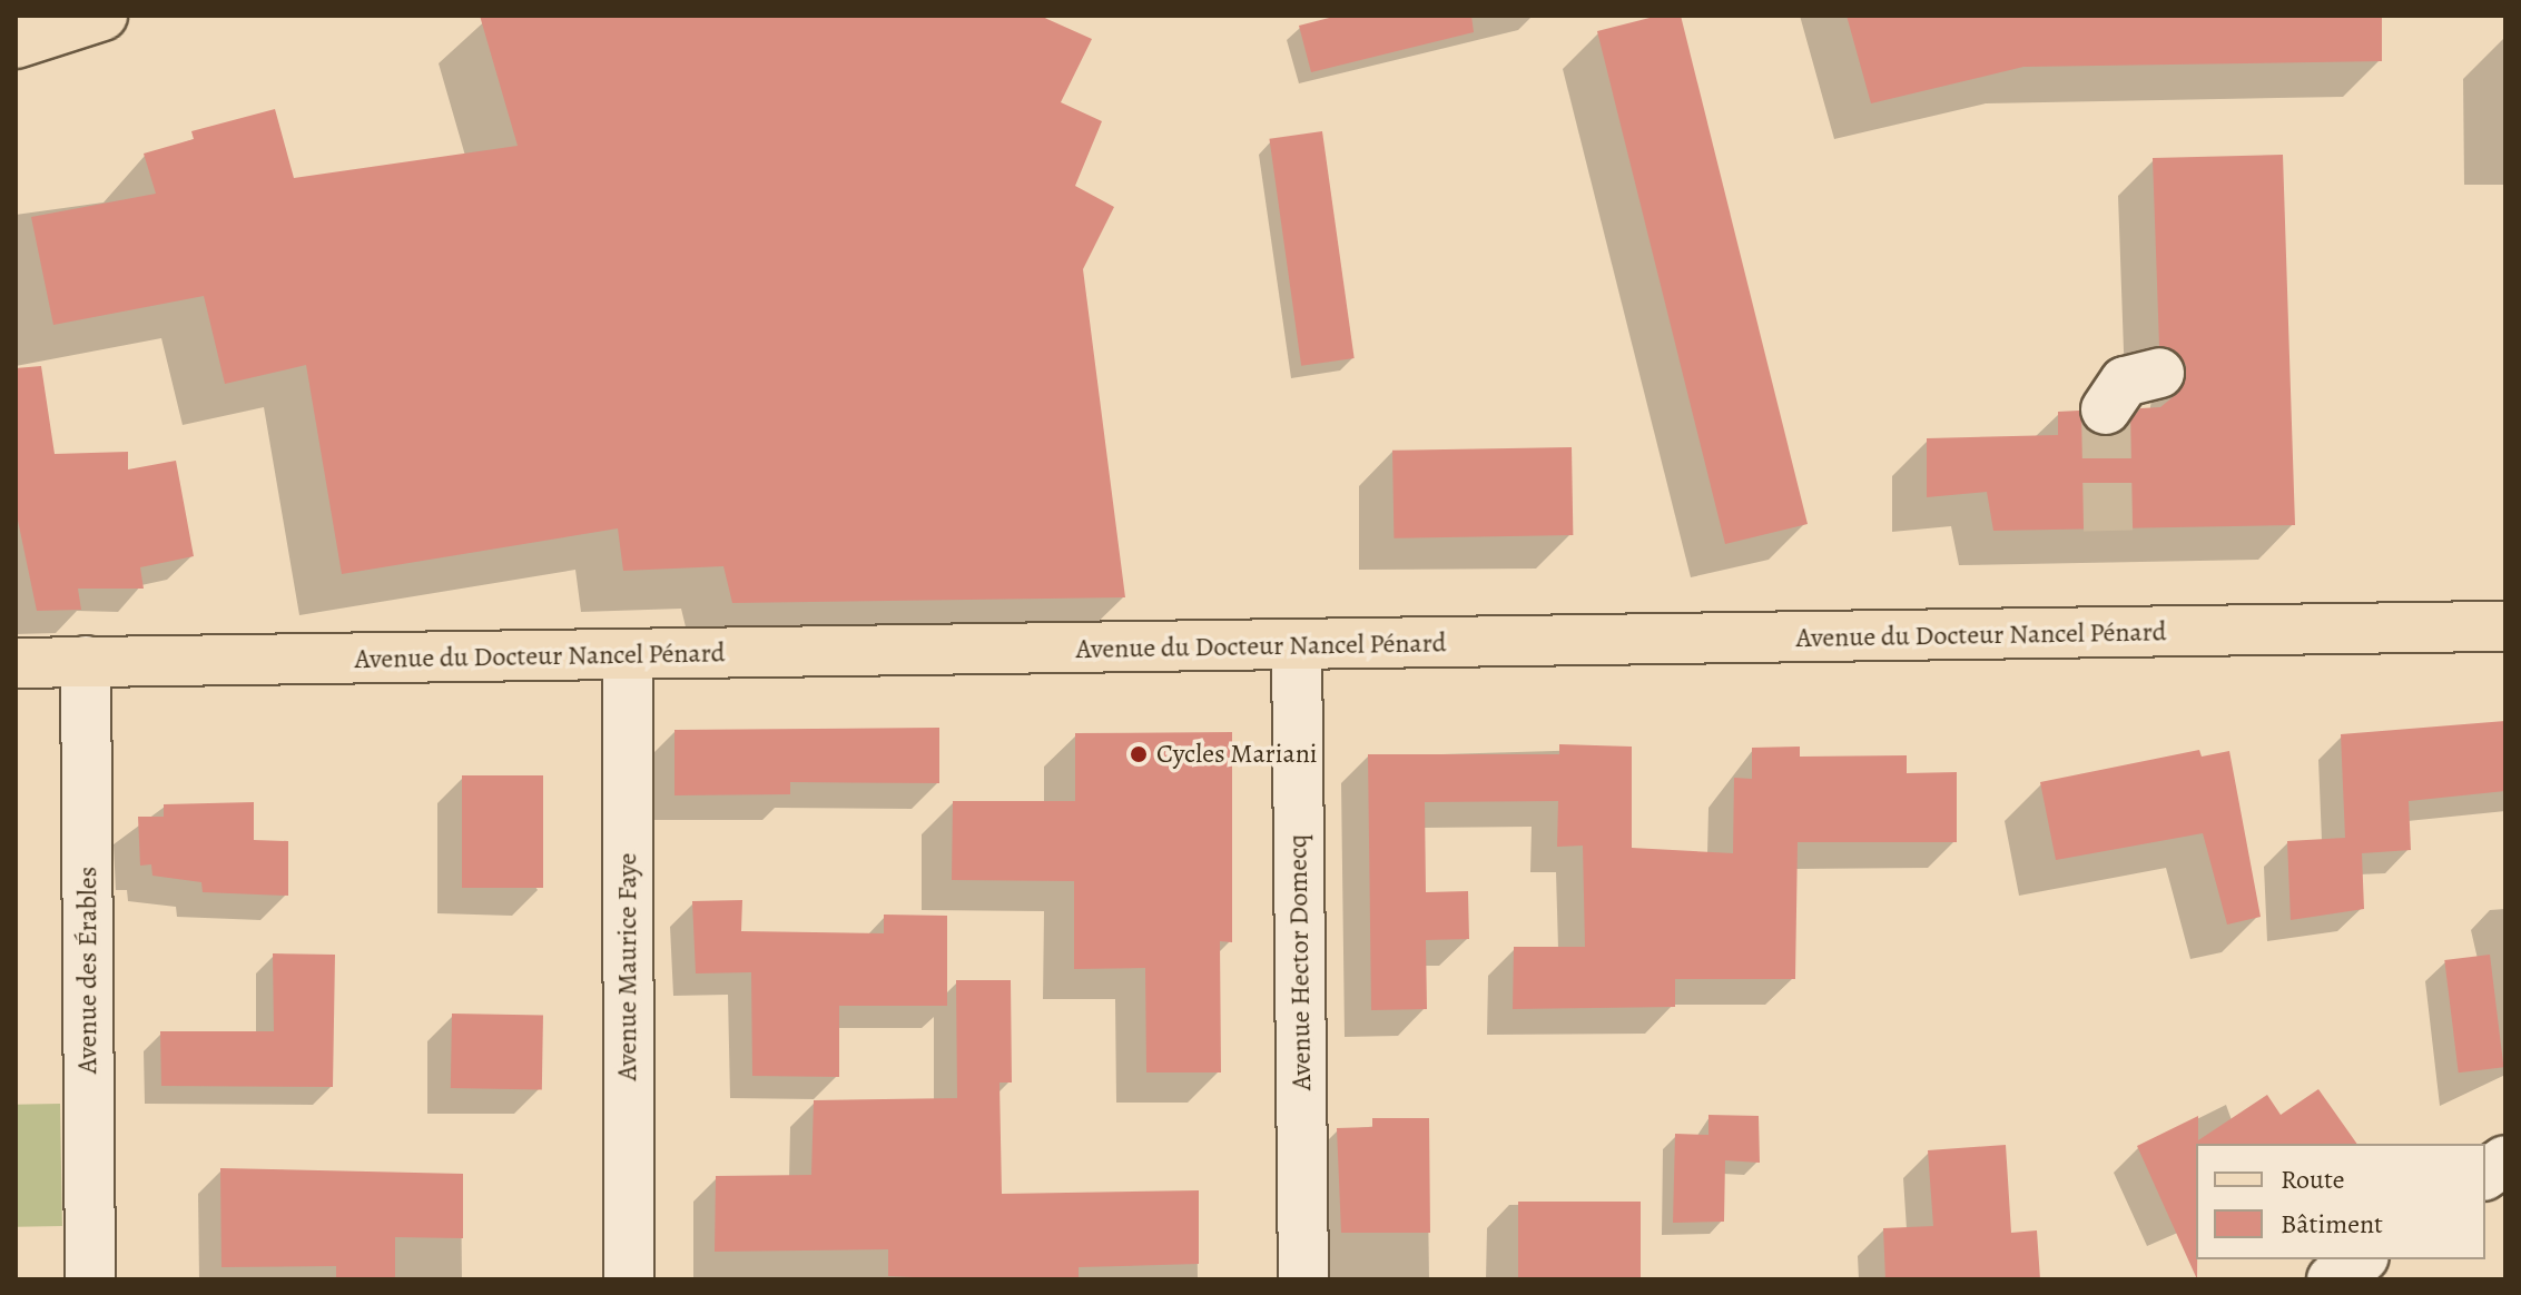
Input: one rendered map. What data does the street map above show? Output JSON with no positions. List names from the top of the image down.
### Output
{
  "streets": {
    "main road": ["Avenue du Docteur Nancel Pénard"],
    "street": ["Avenue Hector Domecq", "Avenue Maurice Faye", "Avenue des Érables"]
  },
  "crossings": [
    ["Avenue du Docteur Nancel Pénard", "Avenue Hector Domecq"],
    ["Avenue du Docteur Nancel Pénard", "Avenue Maurice Faye"],
    ["Avenue du Docteur Nancel Pénard", "Avenue des Érables"]
  ],
  "places": ["Cycles Mariani"],
  "legend": ["Route", "Bâtiment"]
}
